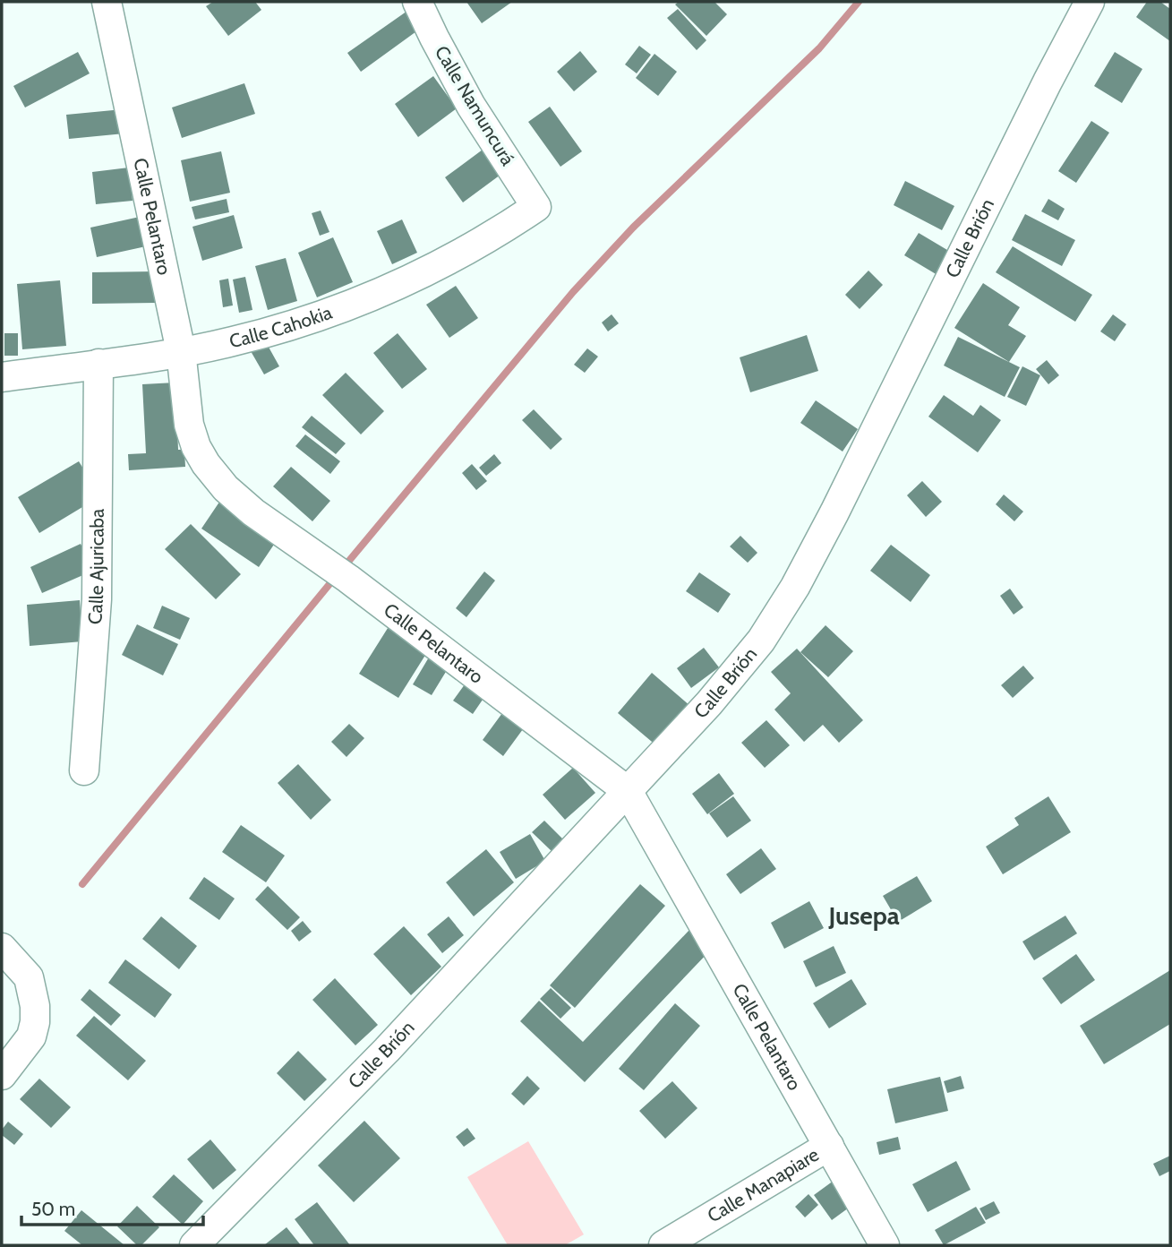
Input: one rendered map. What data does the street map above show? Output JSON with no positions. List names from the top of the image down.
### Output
{
  "streets": {
    "street": [
      "Calle Namuncurá",
      "Calle Pelantaro",
      "Calle Brión",
      "Calle Cahokia",
      "Calle Ajuricaba",
      "Calle Manapiare"
    ]
  },
  "crossings": [
    ["Calle Namuncurá", "Calle Cahokia"],
    ["Calle Pelantaro", "Calle Brión"],
    ["Calle Pelantaro", "Calle Cahokia"],
    ["Calle Pelantaro", "Calle Manapiare"],
    ["Calle Cahokia", "Calle Ajuricaba"]
  ],
  "districts": ["Jusepa"],
  "scale_bar": "50 m"
}
